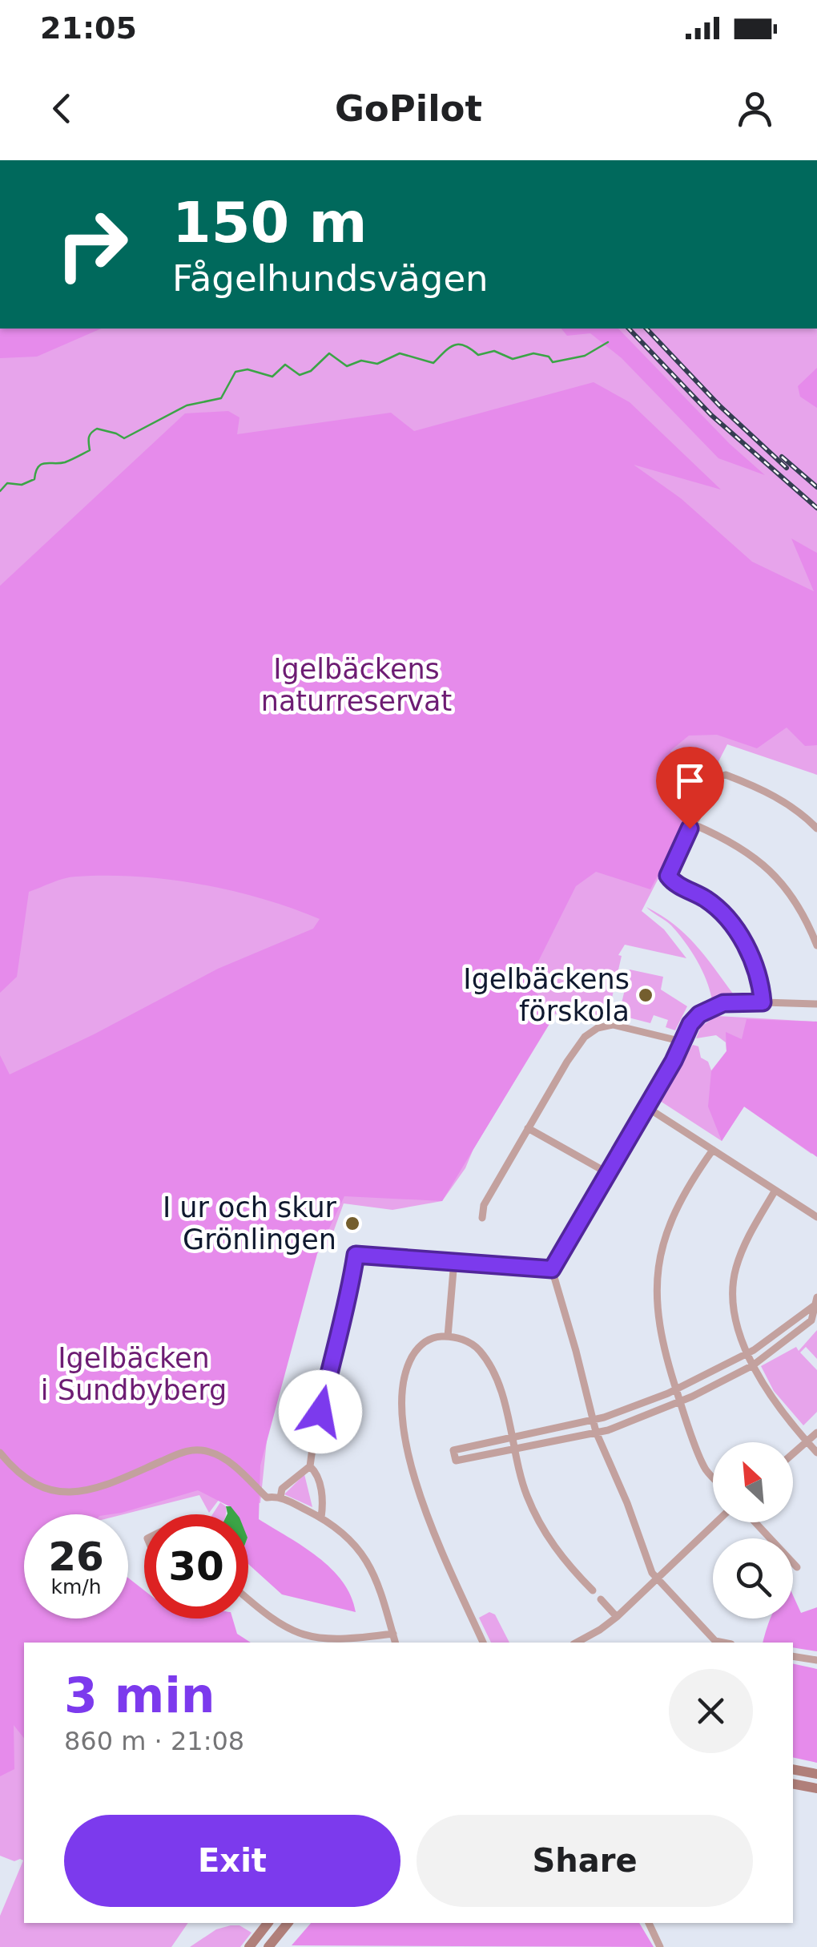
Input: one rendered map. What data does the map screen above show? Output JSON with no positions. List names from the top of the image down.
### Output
{
  "parks": ["Igelbäckens naturreservat", "Igelbäcken i Sundbyberg"],
  "places": ["Igelbäckens förskola", "I ur och skur Grönlingen"],
  "north": "top left",
  "page": {
    "status": "21:05",
    "header": "GoPilot",
    "turn": ["150 m", "Fågelhundsvägen"],
    "speed": "26 km/h",
    "limit": "30",
    "heading": ["3 min", "860 m · 21:08"],
    "buttons": ["Exit", "Share"]
  }
}
